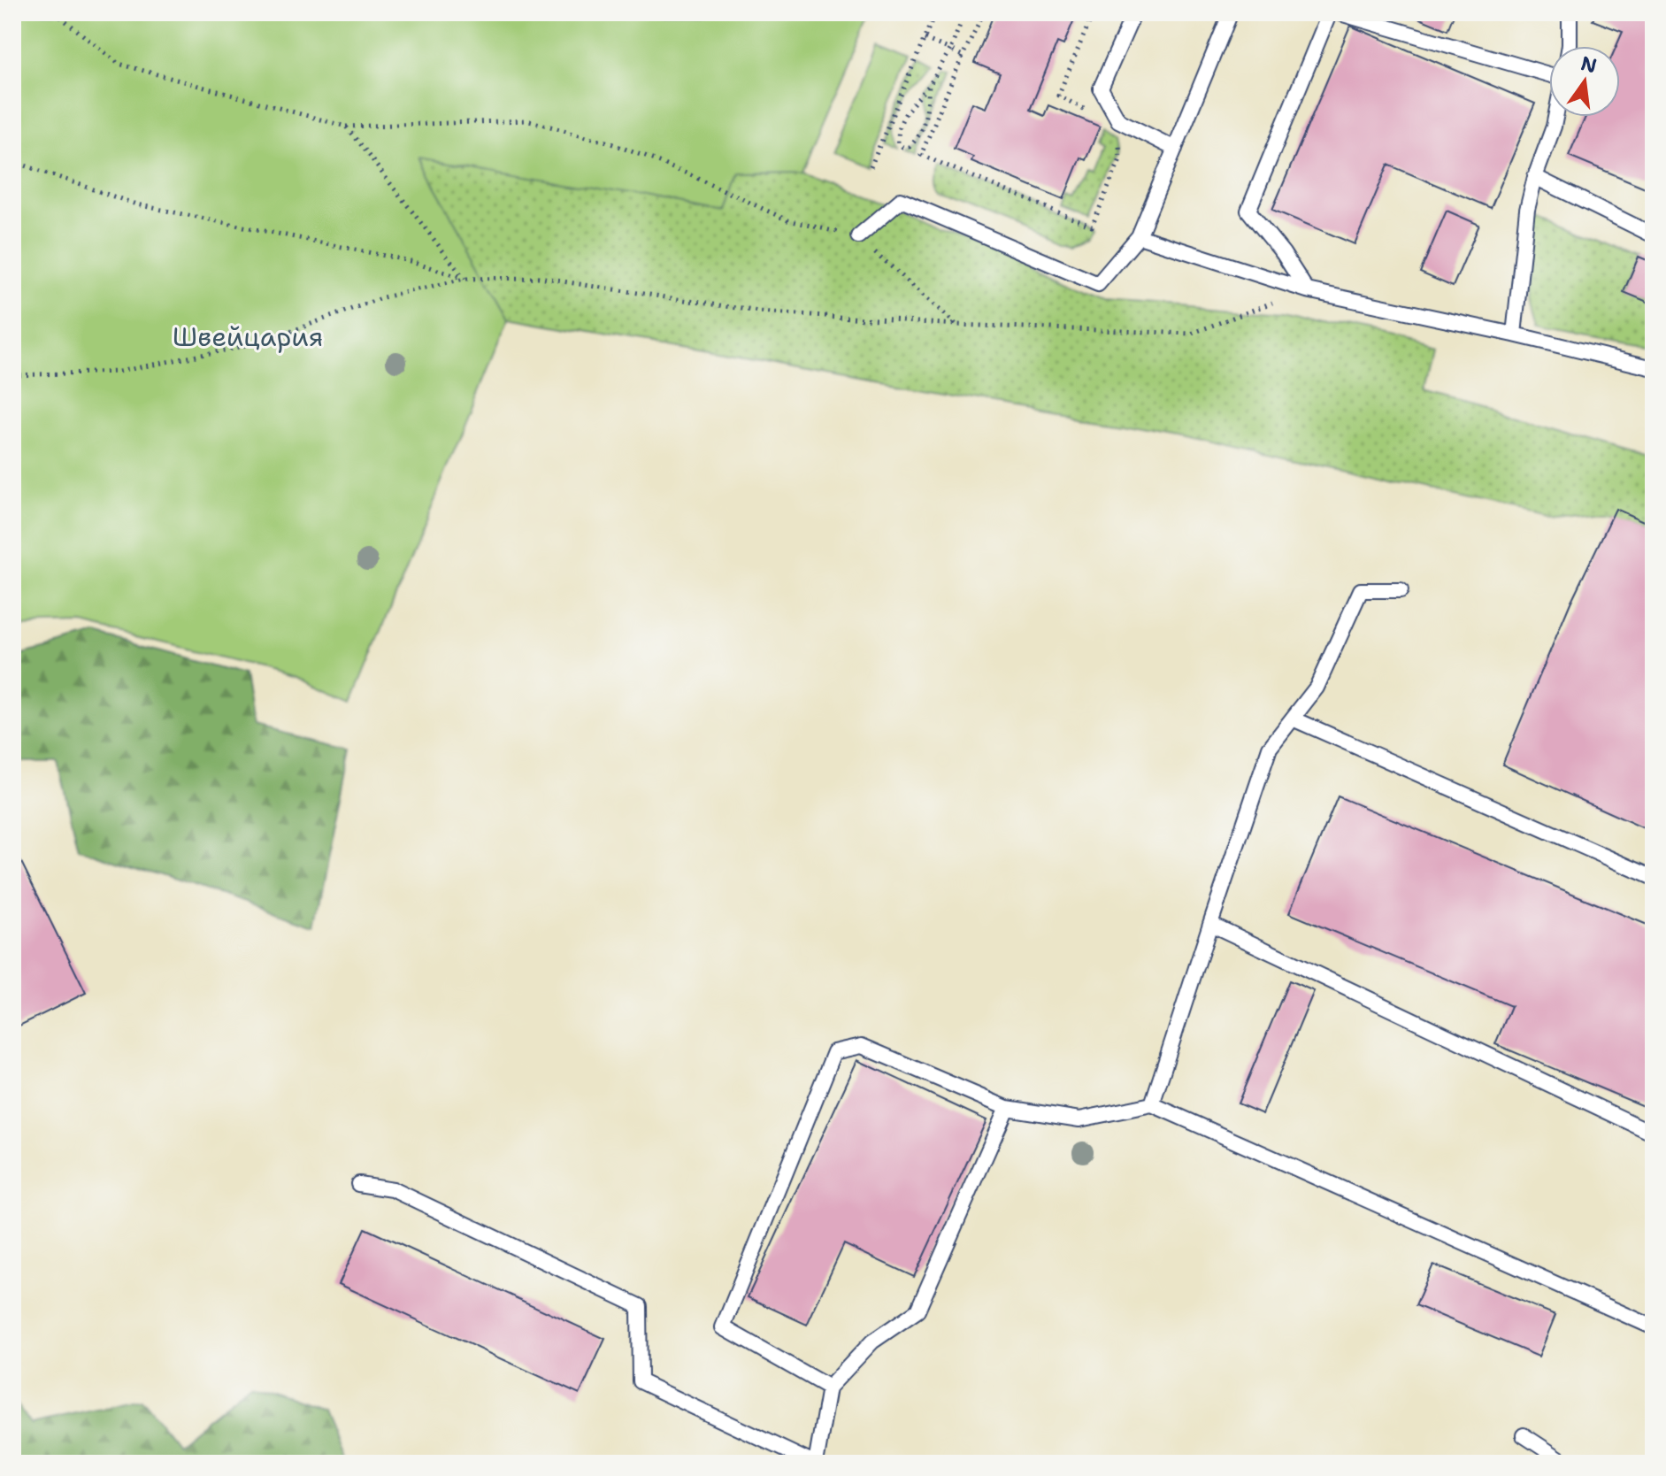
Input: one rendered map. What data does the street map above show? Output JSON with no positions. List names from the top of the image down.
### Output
{
  "parks": ["Швейцария"],
  "north": "top"
}
